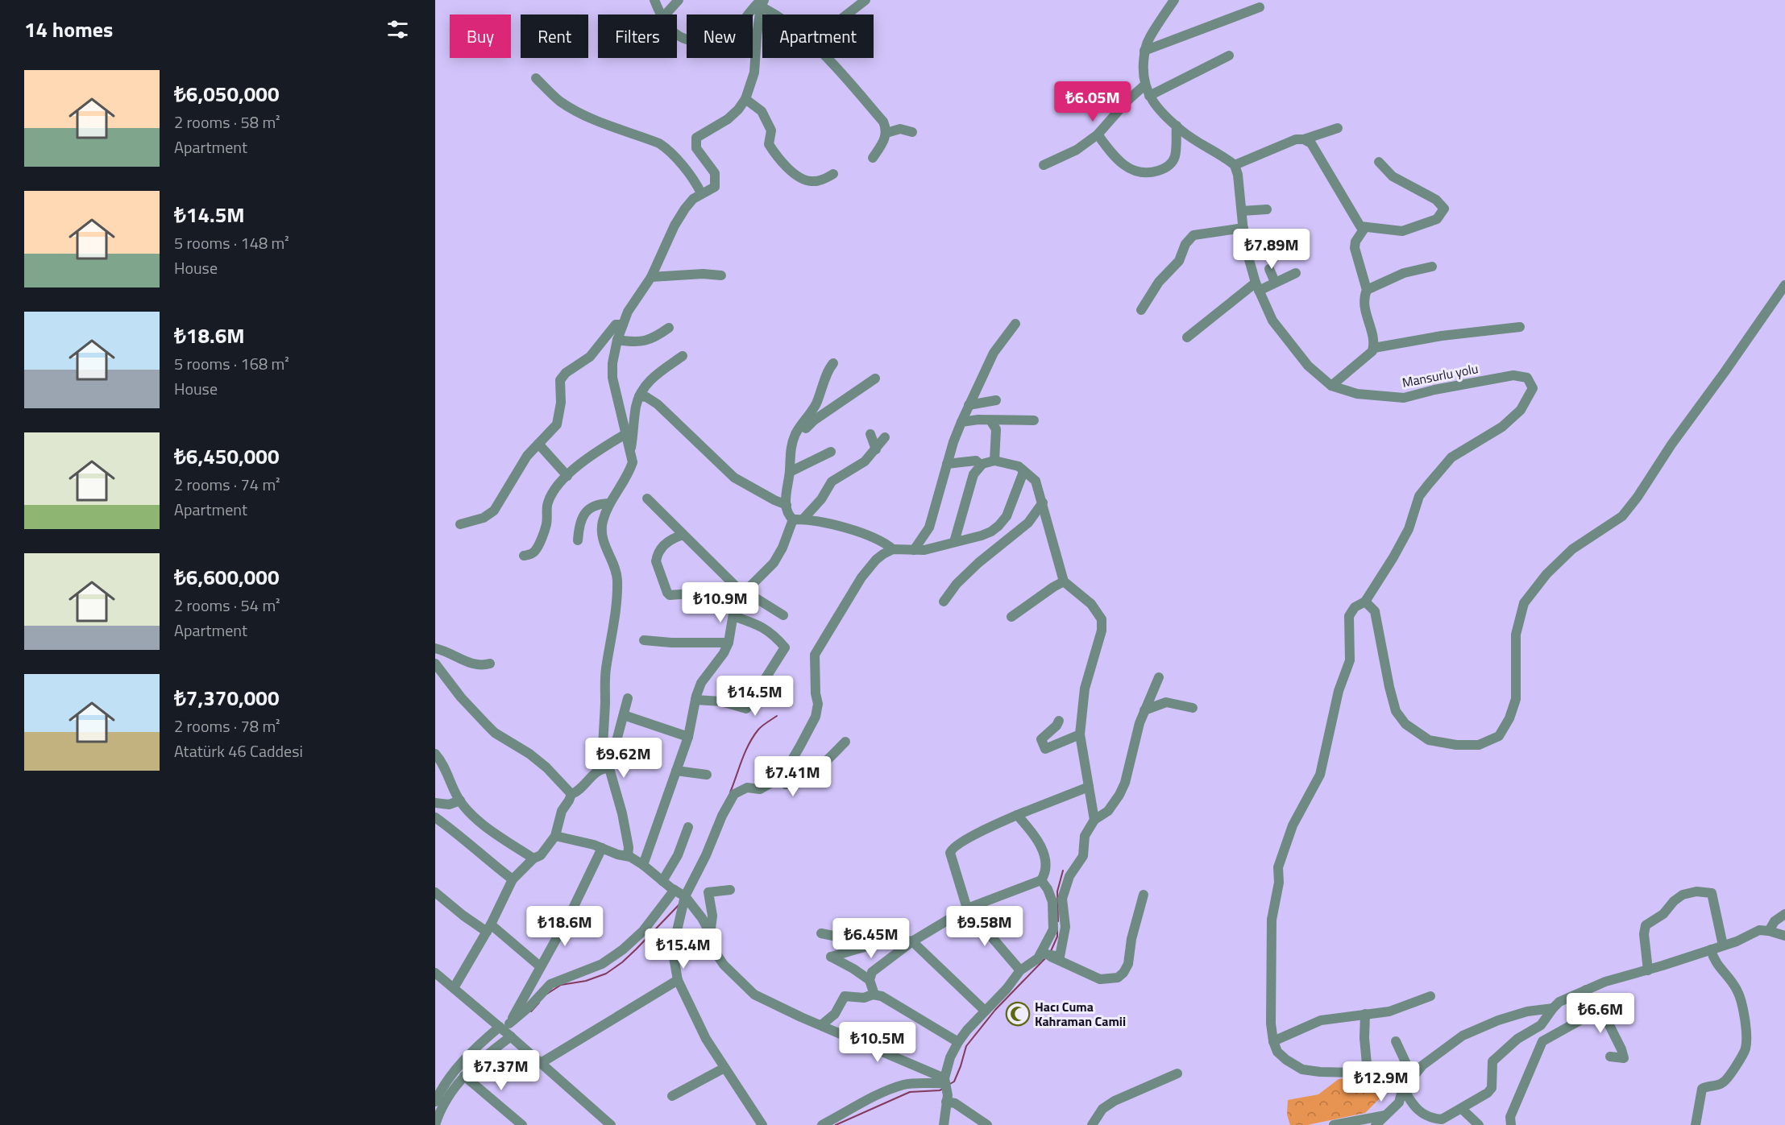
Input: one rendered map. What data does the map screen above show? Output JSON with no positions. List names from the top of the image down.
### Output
{
  "streets": {
    "street": ["Mansurlu yolu"]
  },
  "places": {
    "mosque": ["Hacı Cuma Kahraman Camii"]
  },
  "page": {
    "heading": "14 homes",
    "chip": [
      "Buy",
      "Rent",
      "Filters",
      "New",
      "Apartment"
    ],
    "list": [
      {
        "name": "₺6,050,000",
        "note": "2 rooms · 58 m² · Apartment"
      },
      {
        "name": "₺14.5M",
        "note": "5 rooms · 148 m² · House"
      },
      {
        "name": "₺18.6M",
        "note": "5 rooms · 168 m² · House"
      },
      {
        "name": "₺6,450,000",
        "note": "2 rooms · 74 m² · Apartment"
      },
      {
        "name": "₺6,600,000",
        "note": "2 rooms · 54 m² · Apartment"
      },
      {
        "name": "₺7,370,000",
        "note": "2 rooms · 78 m² · Atatürk 46 Caddesi"
      }
    ],
    "price": [
      "₺6.05M",
      "₺7.89M",
      "₺10.9M",
      "₺14.5M",
      "₺9.62M",
      "₺7.41M",
      "₺18.6M",
      "₺9.58M",
      "₺6.45M",
      "₺15.4M",
      "₺6.6M",
      "₺10.5M",
      "₺7.37M",
      "₺12.9M"
    ]
  }
}
